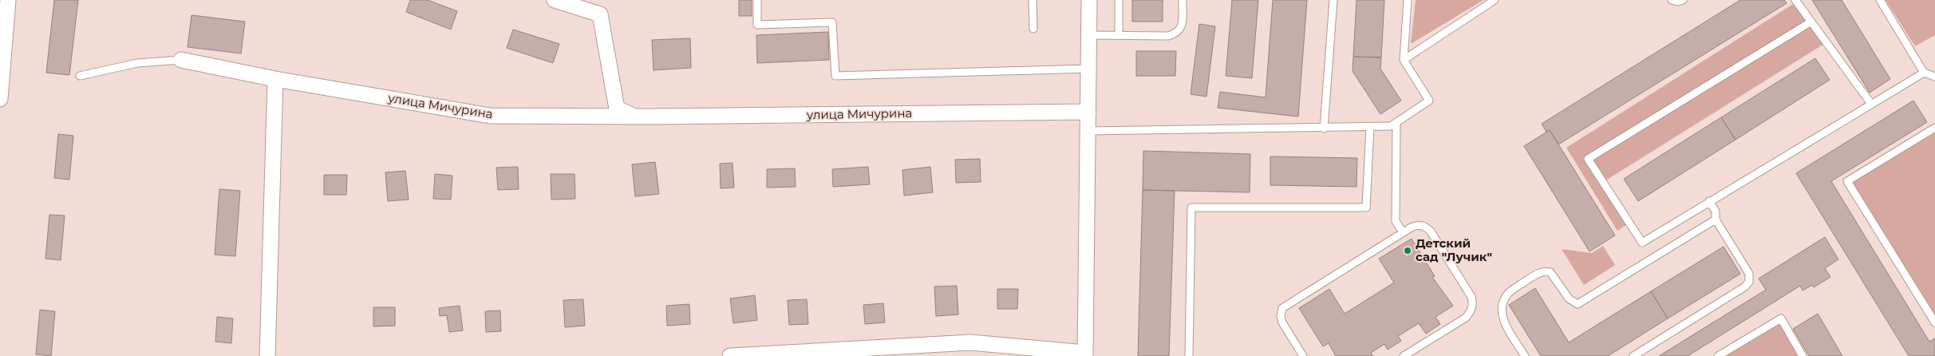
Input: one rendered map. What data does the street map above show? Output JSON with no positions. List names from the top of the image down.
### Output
{
  "streets": {
    "street": ["улица Мичурина"]
  },
  "places": ["Детский сад \"Лучик\""]
}
